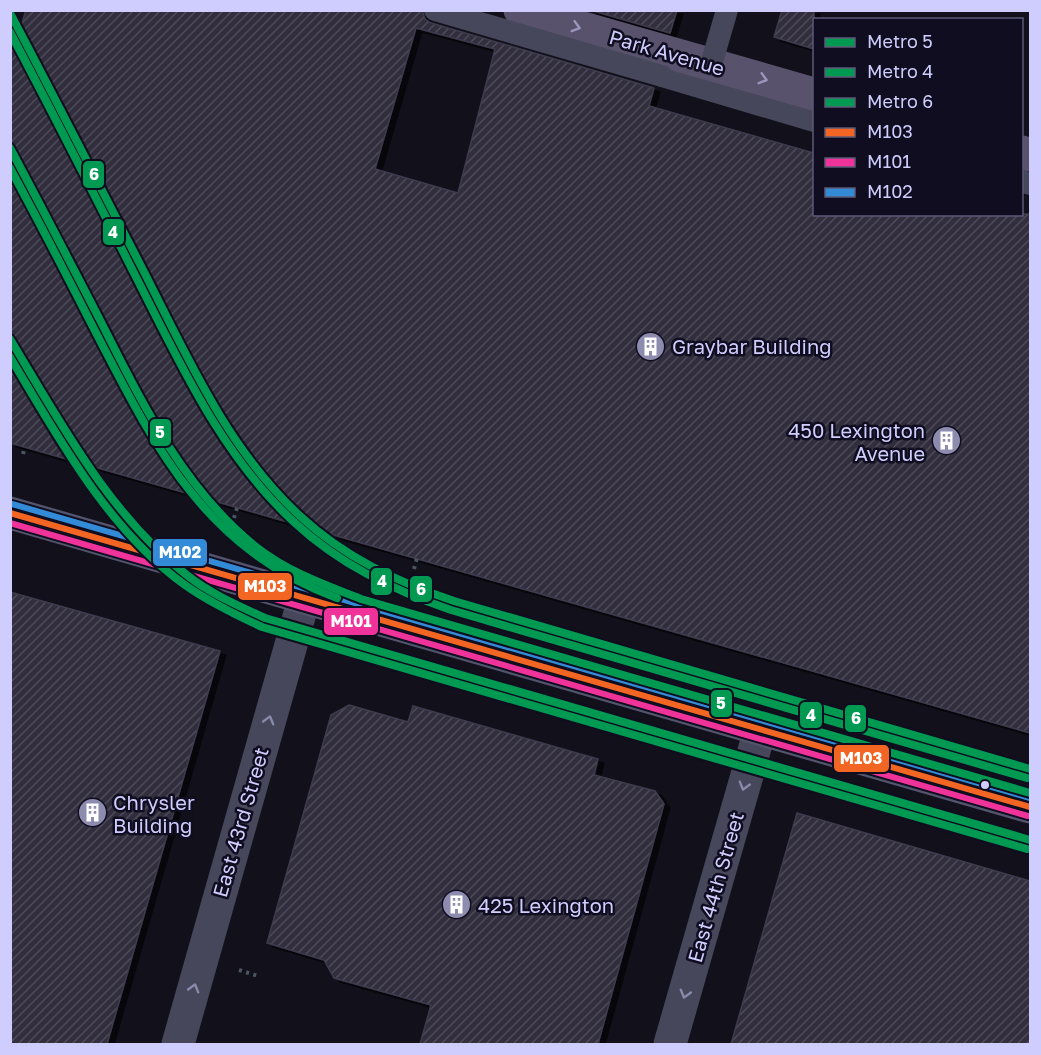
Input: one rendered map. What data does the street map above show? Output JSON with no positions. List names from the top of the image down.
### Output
{
  "streets": {
    "main road": ["Park Avenue"],
    "street": ["East 43rd Street", "East 44th Street"]
  },
  "one_way": ["Park Avenue", "East 43rd Street", "East 44th Street"],
  "places": {
    "building": [
      "Graybar Building",
      "450 Lexington Avenue",
      "Chrysler Building",
      "425 Lexington"
    ]
  },
  "lines": [
    "metro line 6",
    "metro line 4",
    "metro line 5",
    "transit line M102",
    "transit line M103",
    "transit line M101"
  ],
  "legend": [
    "Metro 5",
    "Metro 4",
    "Metro 6",
    "M103",
    "M101",
    "M102"
  ]
}
